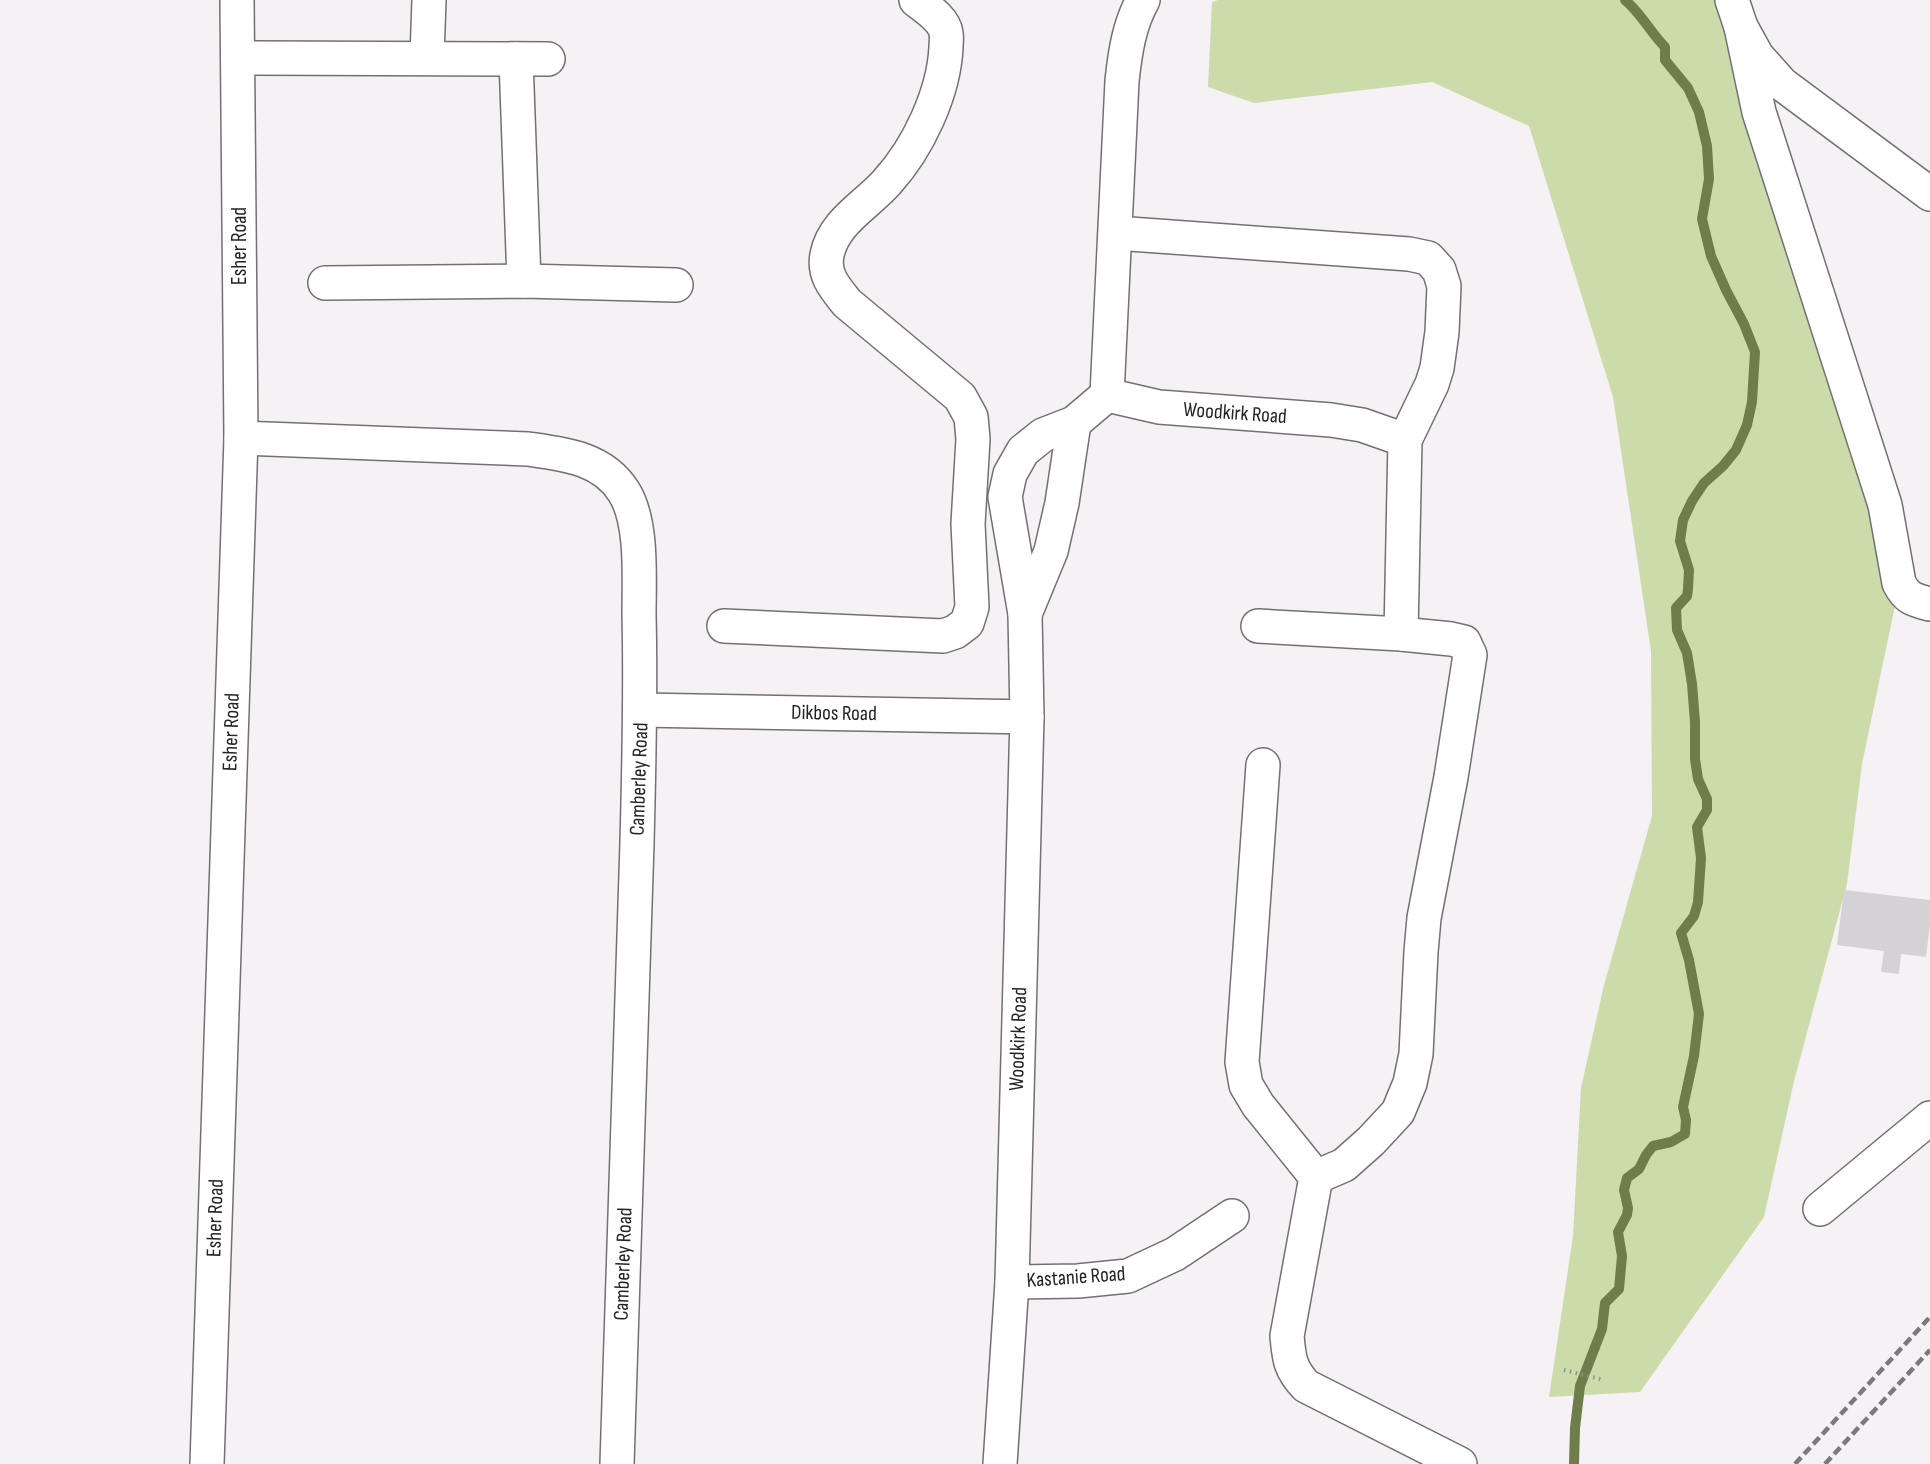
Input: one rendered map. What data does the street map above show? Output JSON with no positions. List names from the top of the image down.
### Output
{
  "streets": {
    "street": [
      "Esher Road",
      "Woodkirk Road",
      "Dikbos Road",
      "Camberley Road",
      "Kastanie Road"
    ]
  },
  "crossings": [
    ["Esher Road", "Camberley Road"],
    ["Woodkirk Road", "Dikbos Road"],
    ["Woodkirk Road", "Kastanie Road"],
    ["Dikbos Road", "Camberley Road"]
  ]
}
